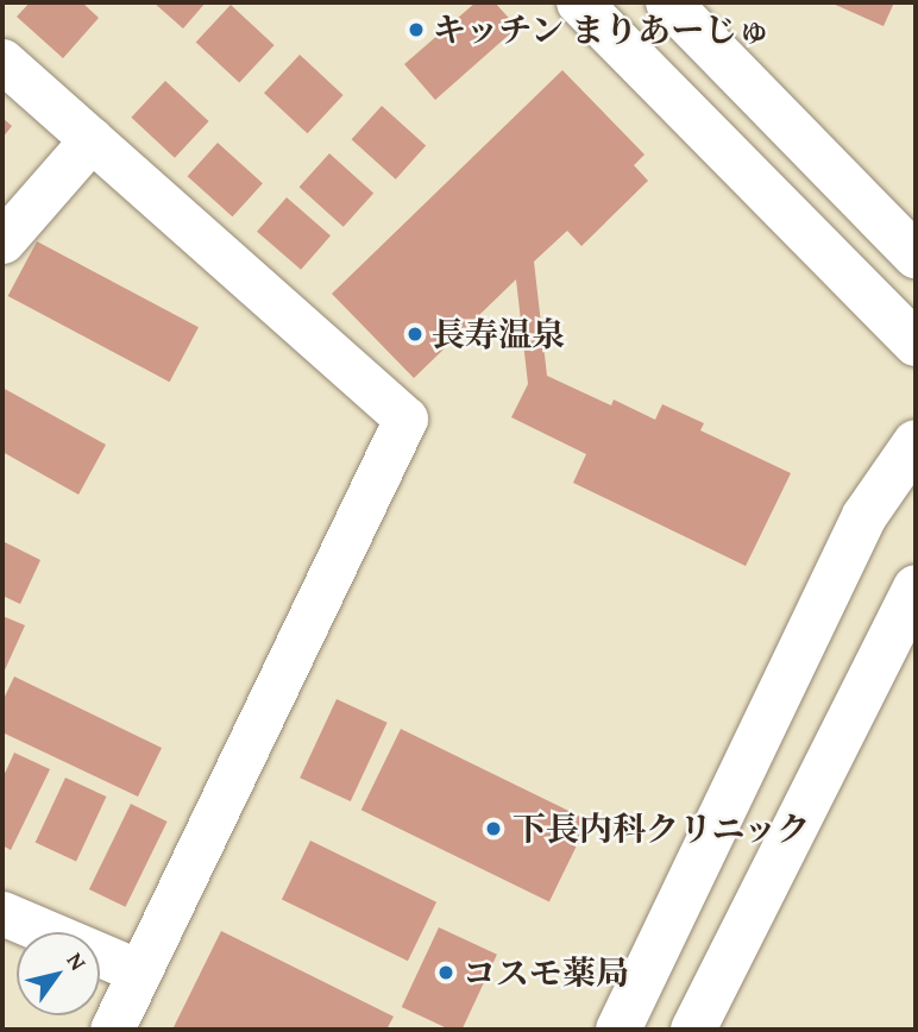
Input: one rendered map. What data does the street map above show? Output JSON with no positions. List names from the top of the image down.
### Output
{
  "places": [
    "キッチン まりあーじゅ",
    "長寿温泉",
    "下長内科クリニック",
    "コスモ薬局"
  ],
  "north": "top right"
}
